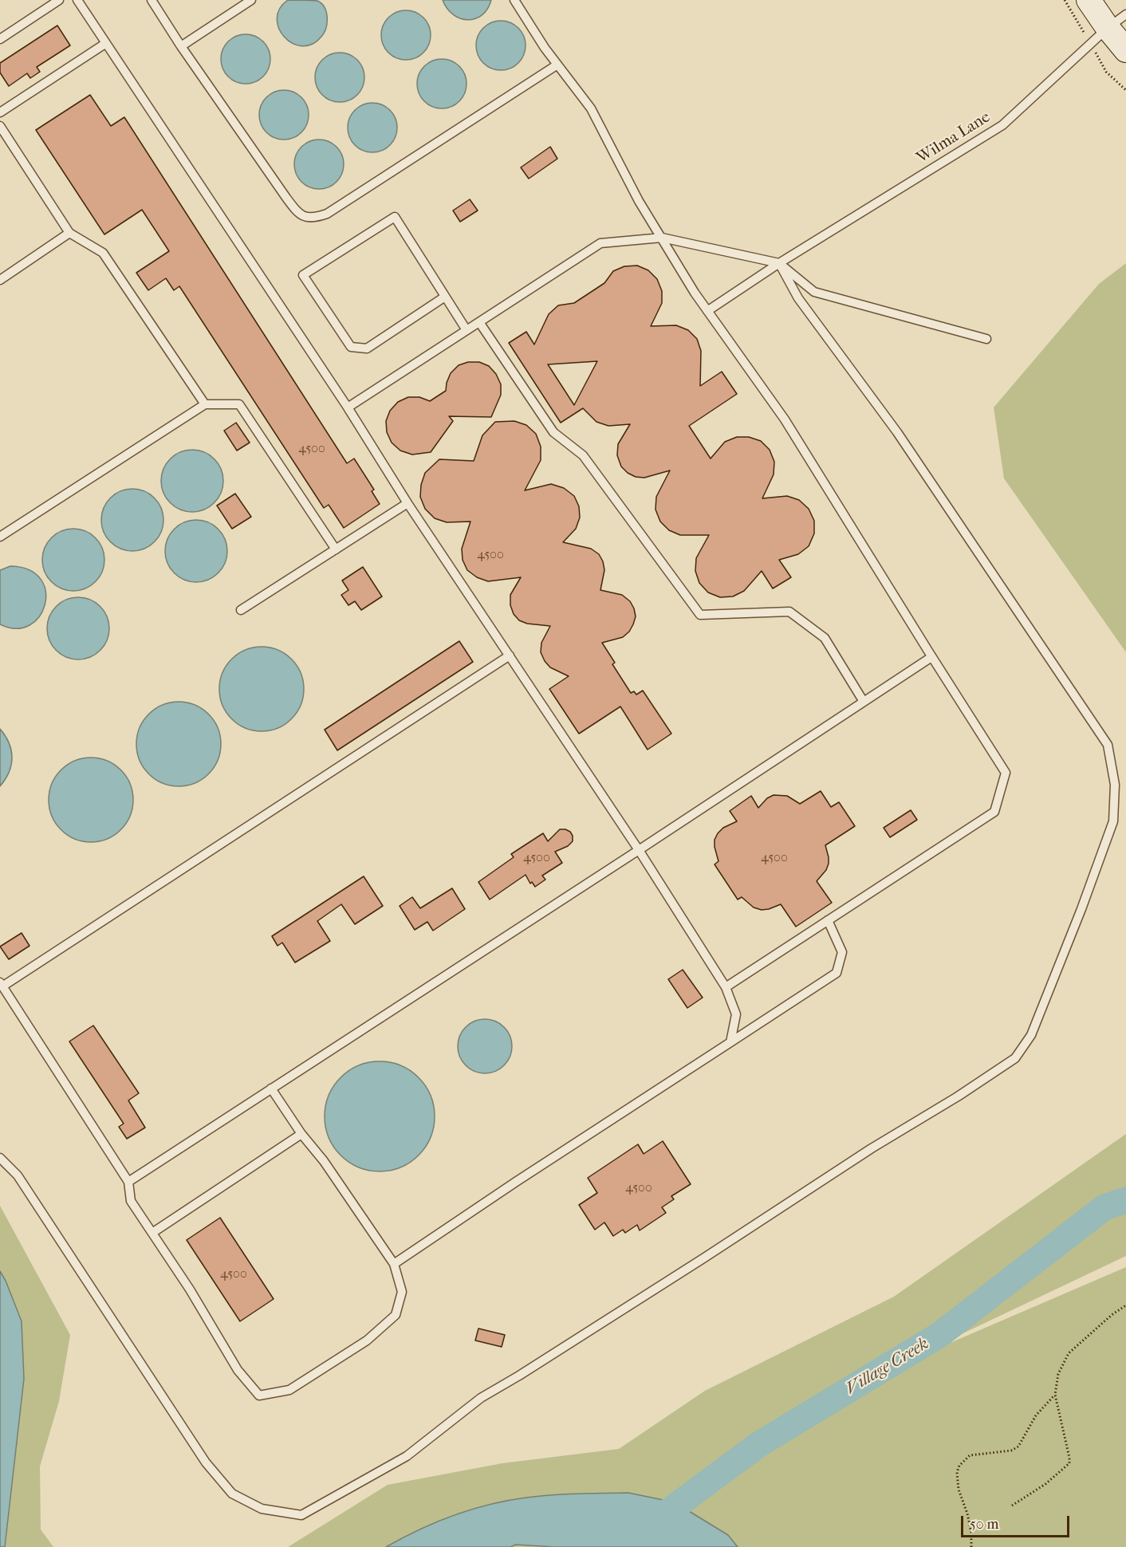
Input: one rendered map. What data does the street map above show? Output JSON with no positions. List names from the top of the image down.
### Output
{
  "streets": {
    "lane": ["Wilma Lane"]
  },
  "water": ["Village Creek"],
  "house_numbers": [
    "4500",
    "4500",
    "4500",
    "4500",
    "4500",
    "4500"
  ],
  "scale_bar": "50 m"
}
